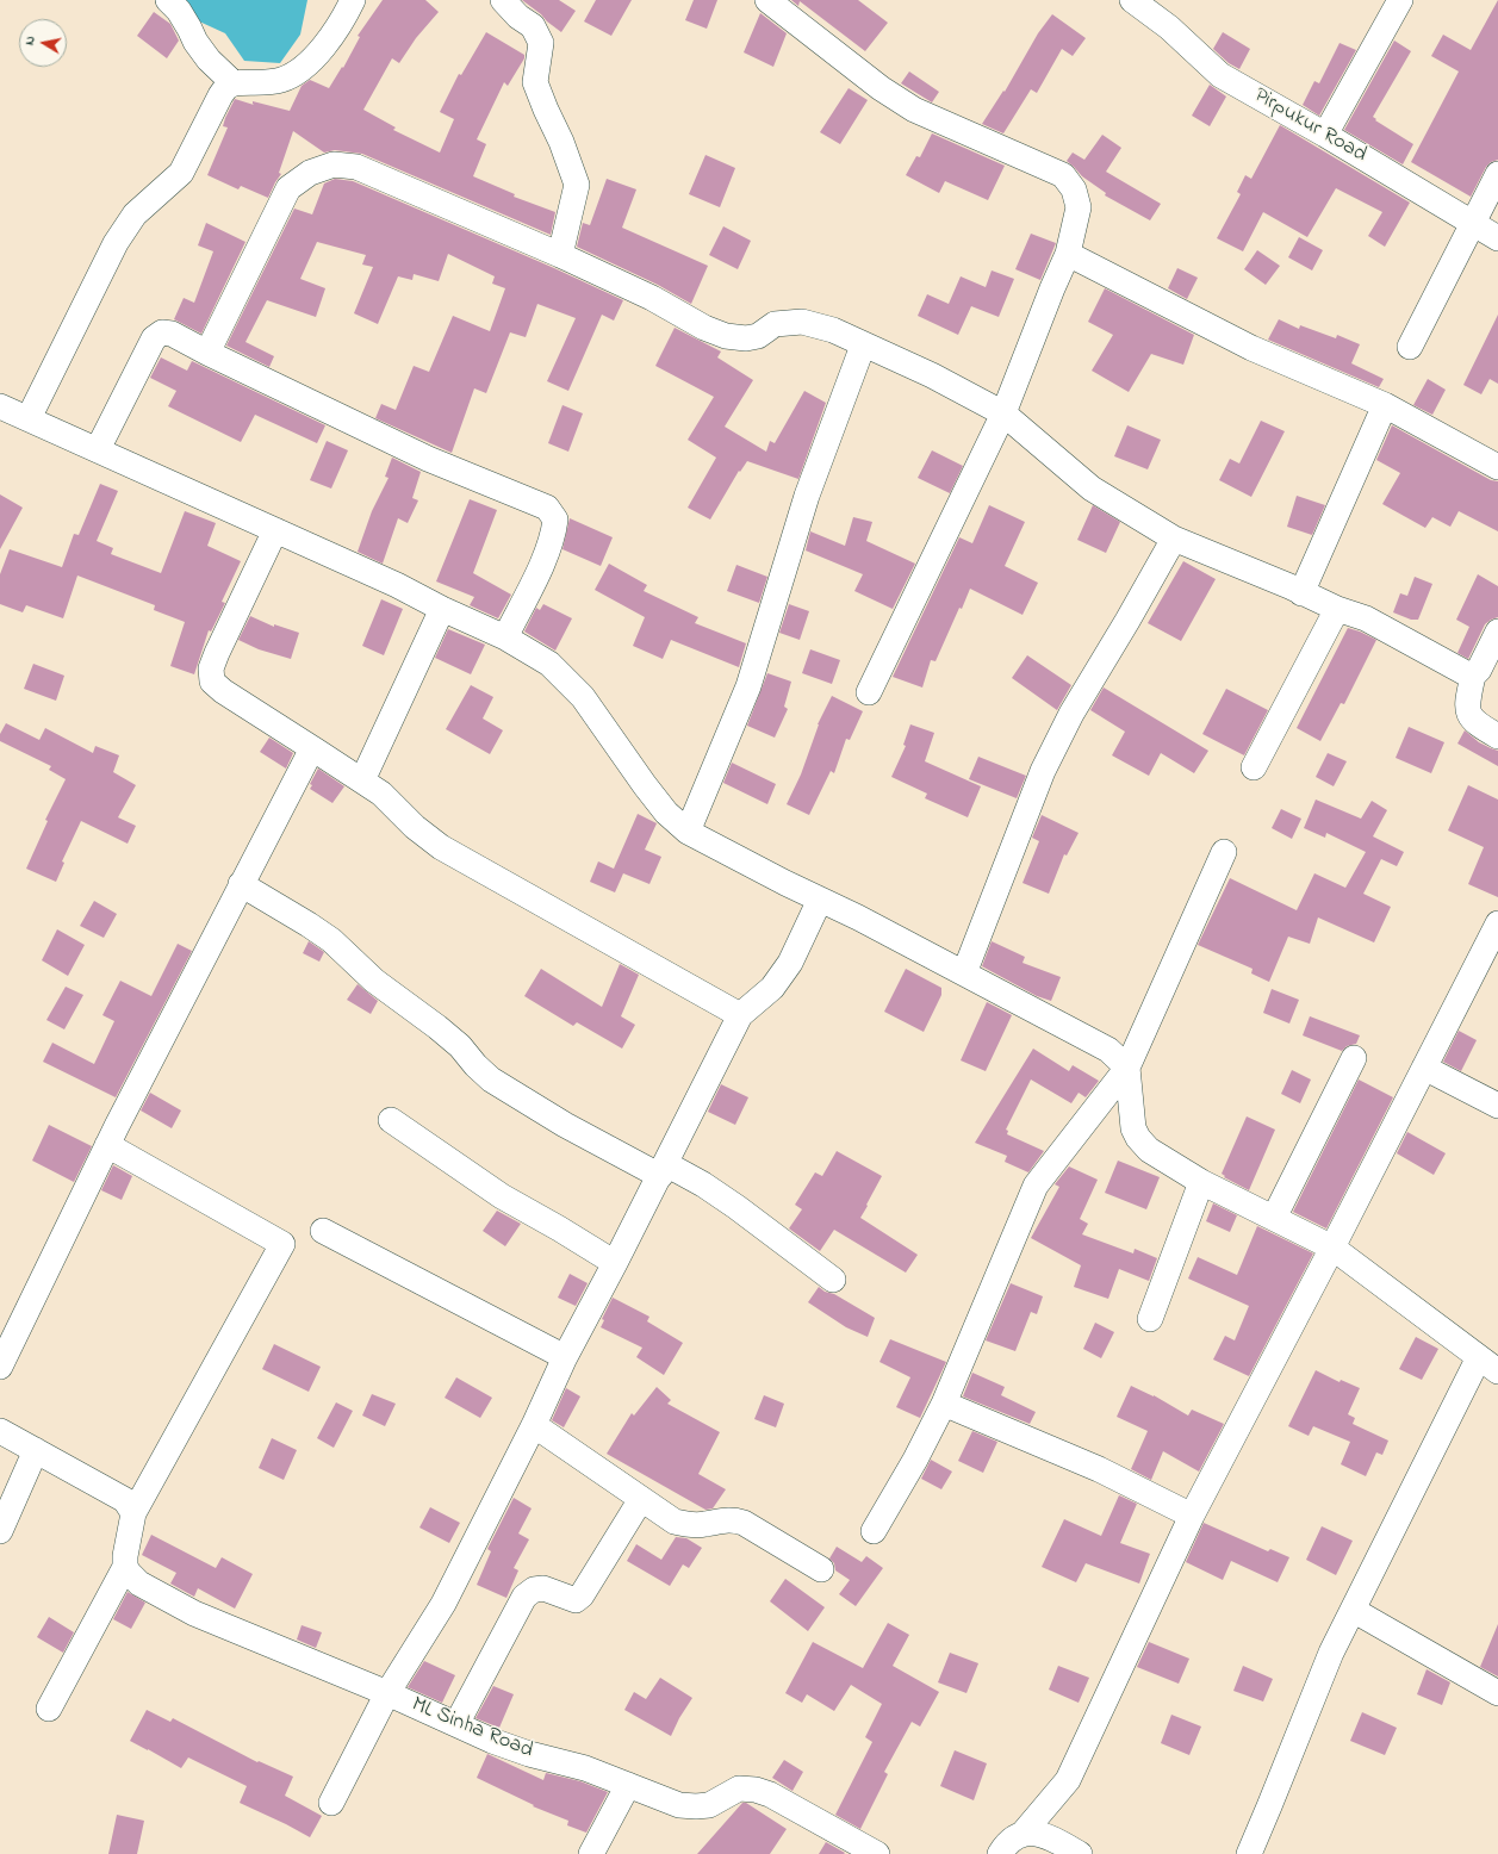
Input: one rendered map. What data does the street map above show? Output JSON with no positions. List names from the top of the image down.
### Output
{
  "streets": {
    "street": ["Pirpukur Road", "ML Sinha Road"]
  },
  "north": "left"
}
